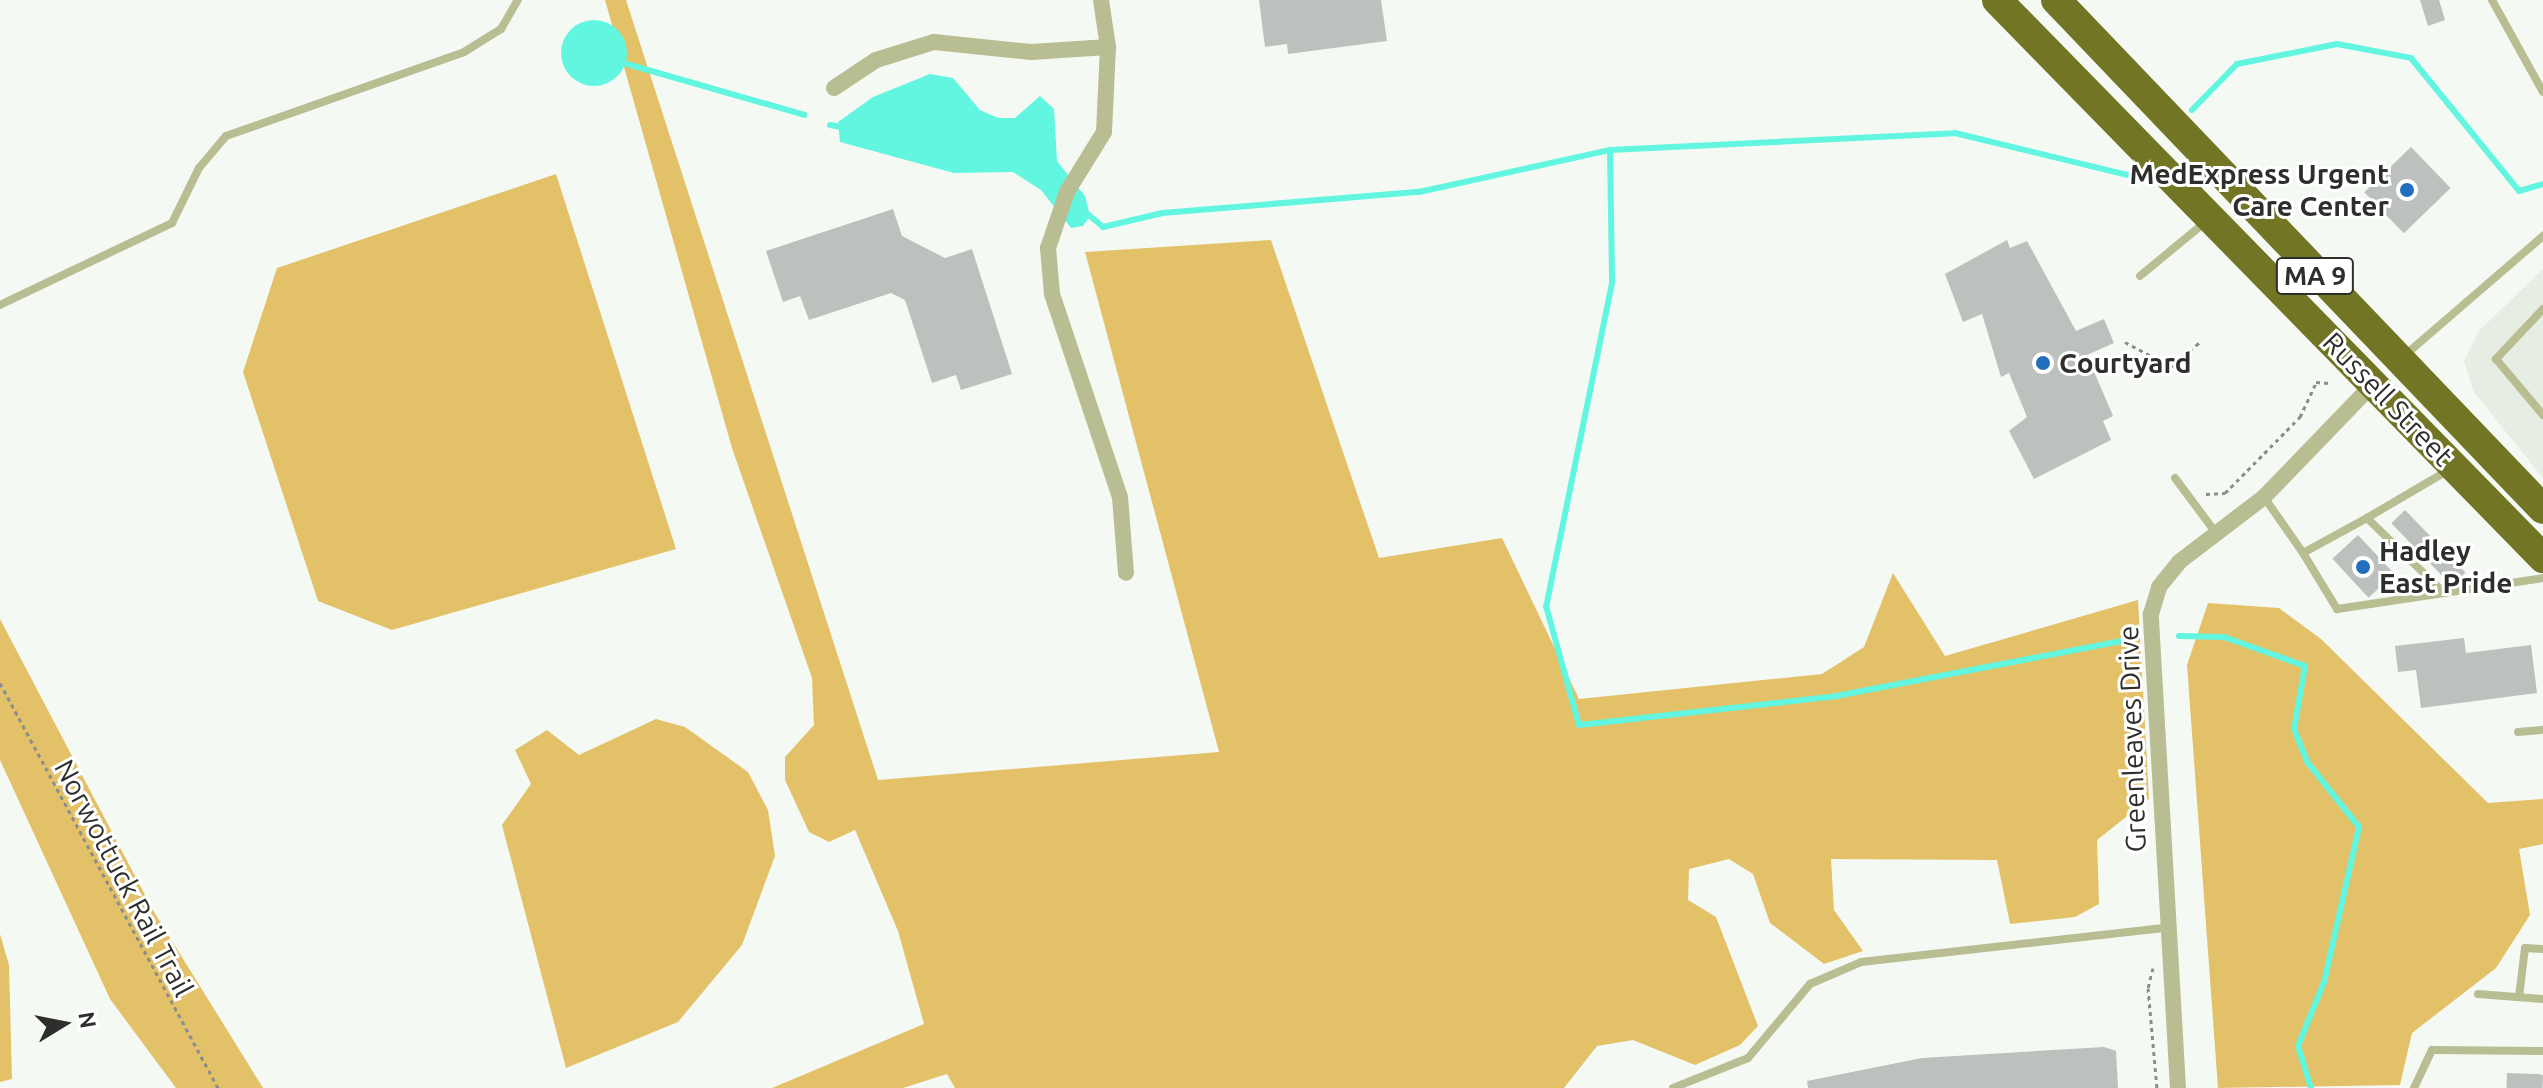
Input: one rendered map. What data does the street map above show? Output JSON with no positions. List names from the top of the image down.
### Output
{
  "streets": {
    "highway": ["MA 9", "Russell Street"],
    "street": ["Greenleaves Drive"],
    "path": ["Norwottuck Rail Trail"]
  },
  "crossings": [
    ["Russell Street", "Greenleaves Drive"]
  ],
  "places": ["MedExpress Urgent Care Center", "Courtyard", "Hadley East Pride"],
  "north": "right"
}
